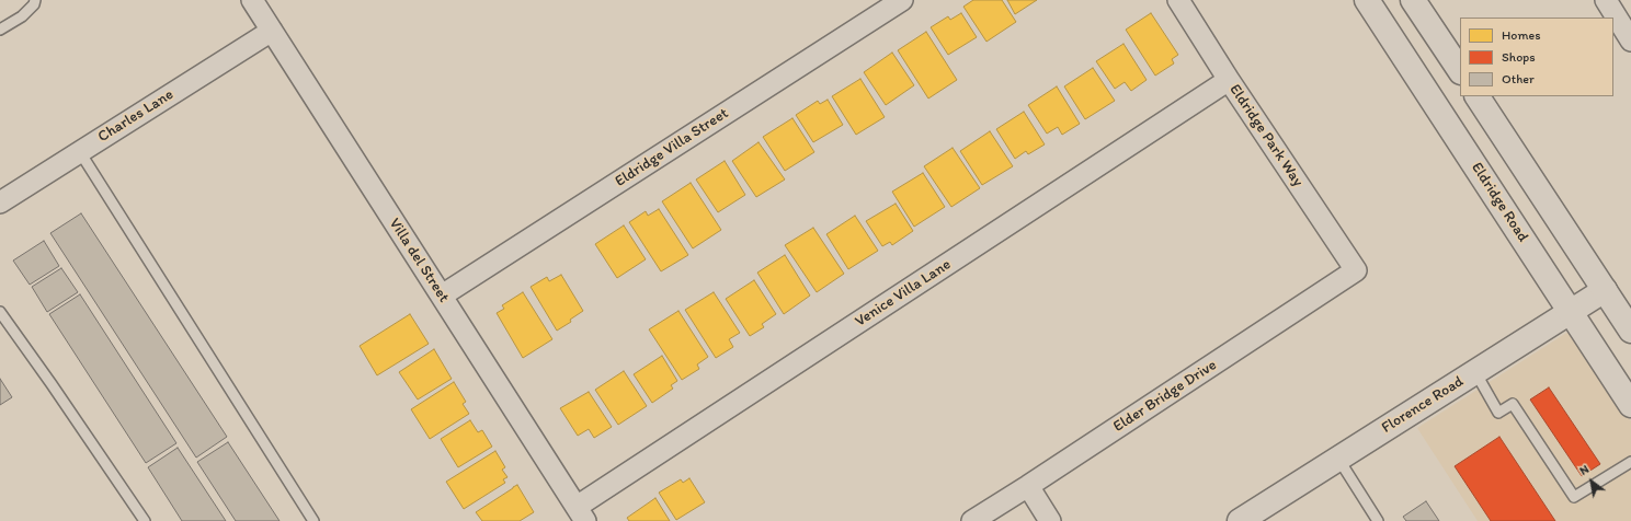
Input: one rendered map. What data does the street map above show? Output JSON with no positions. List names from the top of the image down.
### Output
{
  "streets": {
    "main road": ["Eldridge Road", "Florence Road"],
    "street": [
      "Charles Lane",
      "Eldridge Park Way",
      "Eldridge Villa Street",
      "Villa del Street",
      "Venice Villa Lane",
      "Elder Bridge Drive"
    ]
  },
  "crossings": [
    ["Charles Lane", "Villa del Street"],
    ["Eldridge Park Way", "Venice Villa Lane"],
    ["Eldridge Park Way", "Elder Bridge Drive"],
    ["Eldridge Villa Street", "Villa del Street"],
    ["Eldridge Road", "Florence Road"],
    ["Villa del Street", "Venice Villa Lane"]
  ],
  "legend": ["Homes", "Shops", "Other"],
  "north": "top left"
}
